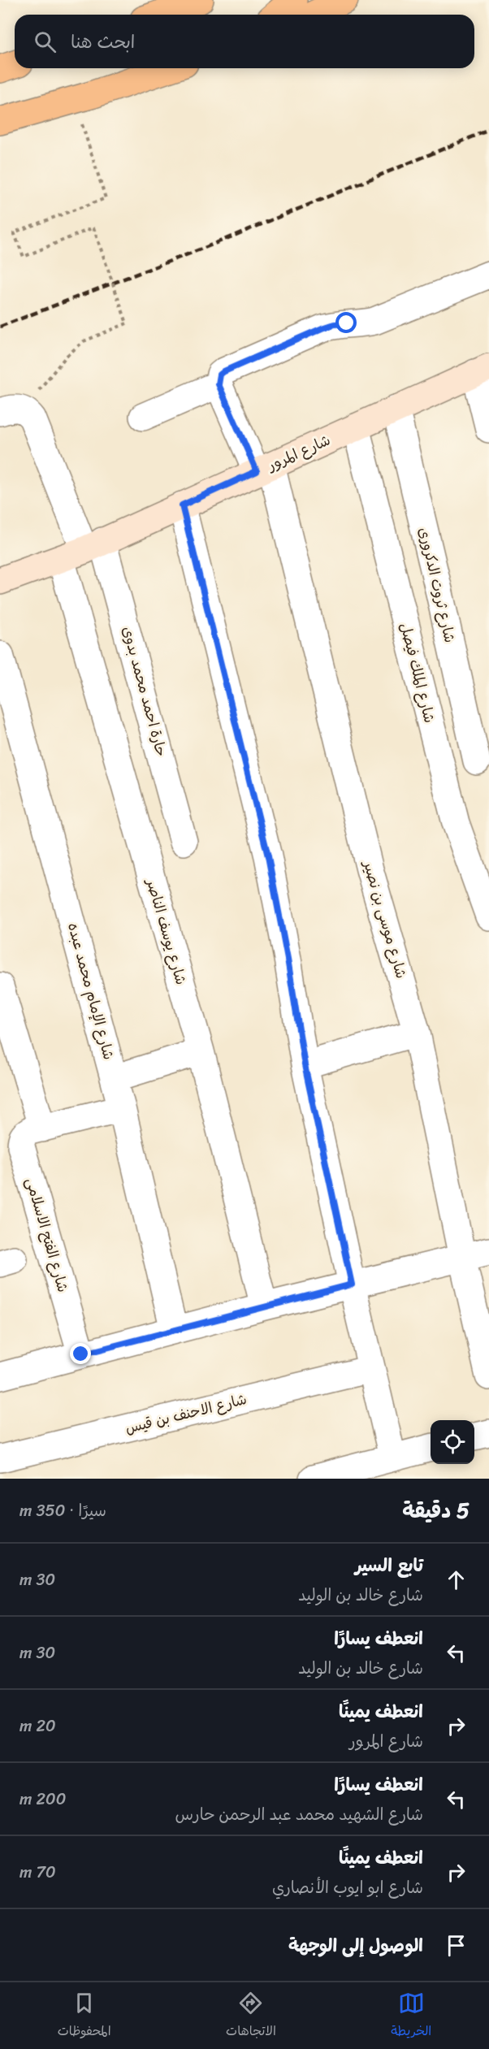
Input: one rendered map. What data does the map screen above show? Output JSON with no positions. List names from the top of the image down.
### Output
{
  "streets": {
    "street": [
      "شارع المرور",
      "شارع ثروت الدكرورى",
      "شارع الملك فيصل",
      "حارة احمد محمد بدوى",
      "شارع موسى بن نصير",
      "شارع يوسف الناصر",
      "شارع الإمام محمد عبده",
      "شارع الفتح الاسلامى",
      "شارع الاحنف بن قيس"
    ]
  },
  "crossings": [
    ["شارع المرور", "شارع ثروت الدكرورى"],
    ["شارع المرور", "شارع الملك فيصل"],
    ["شارع المرور", "حارة احمد محمد بدوى"],
    ["شارع المرور", "شارع موسى بن نصير"],
    ["شارع المرور", "شارع يوسف الناصر"],
    ["حارة احمد محمد بدوى", "شارع يوسف الناصر"],
    ["شارع الإمام محمد عبده", "شارع الفتح الاسلامى"]
  ],
  "page": {
    "search": "ابحث هنا",
    "heading": ["5 دقيقة", "سيرًا · 350 m"],
    "list": [
      ["تابع السير", "شارع خالد بن الوليد", "30 m"],
      ["انعطف يسارًا", "شارع خالد بن الوليد", "30 m"],
      ["انعطف يمينًا", "شارع المرور", "20 m"],
      ["انعطف يسارًا", "شارع الشهيد محمد عبد الرحمن حارس", "200 m"],
      ["انعطف يمينًا", "شارع ابو ايوب الأنصاري", "70 m"],
      "الوصول إلى الوجهة"
    ],
    "nav": ["الخريطة", "الاتجاهات", "المحفوظات"]
  }
}
